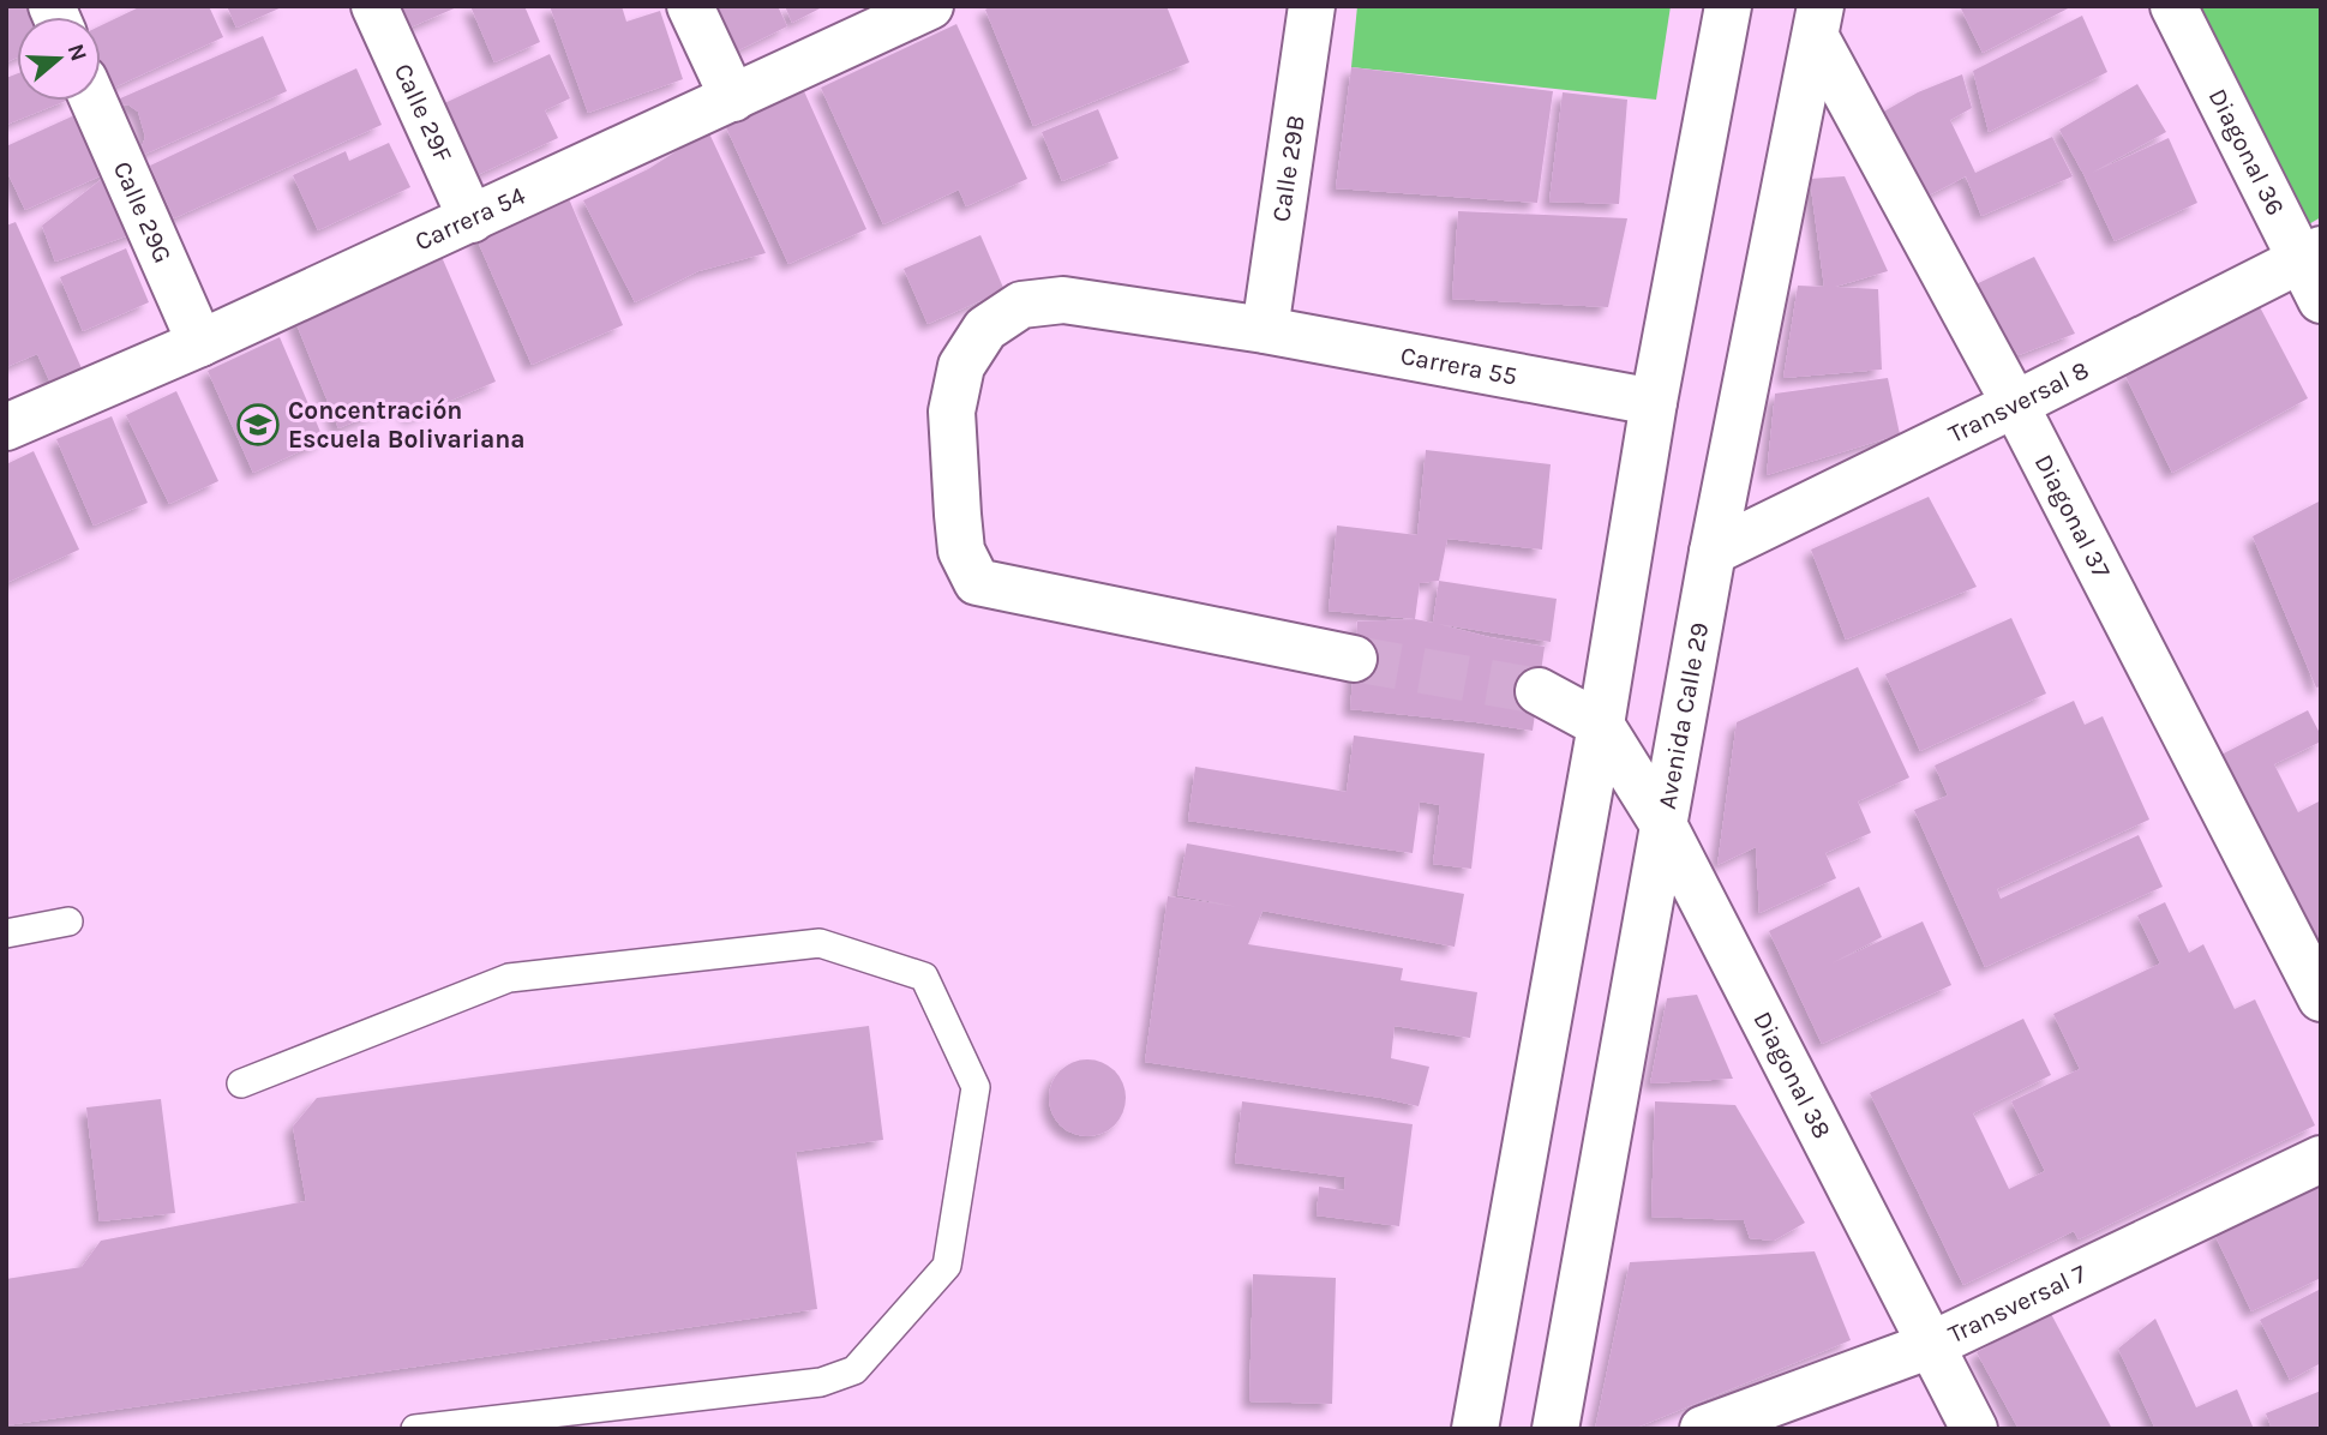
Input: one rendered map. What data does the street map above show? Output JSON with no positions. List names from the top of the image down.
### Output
{
  "streets": {
    "street": [
      "Calle 29F",
      "Diagonal 36",
      "Calle 29B",
      "Calle 29G",
      "Carrera 54",
      "Carrera 55",
      "Transversal 8",
      "Diagonal 37",
      "Avenida Calle 29",
      "Diagonal 38",
      "Transversal 7"
    ]
  },
  "crossings": [
    ["Calle 29F", "Carrera 54"],
    ["Diagonal 36", "Transversal 8"],
    ["Calle 29B", "Carrera 55"],
    ["Calle 29G", "Carrera 54"],
    ["Transversal 8", "Diagonal 37"],
    ["Transversal 8", "Avenida Calle 29"],
    ["Diagonal 37", "Avenida Calle 29"],
    ["Avenida Calle 29", "Diagonal 38"],
    ["Diagonal 38", "Transversal 7"]
  ],
  "places": {
    "school or university": ["Concentración Escuela Bolivariana"]
  },
  "north": "right"
}
